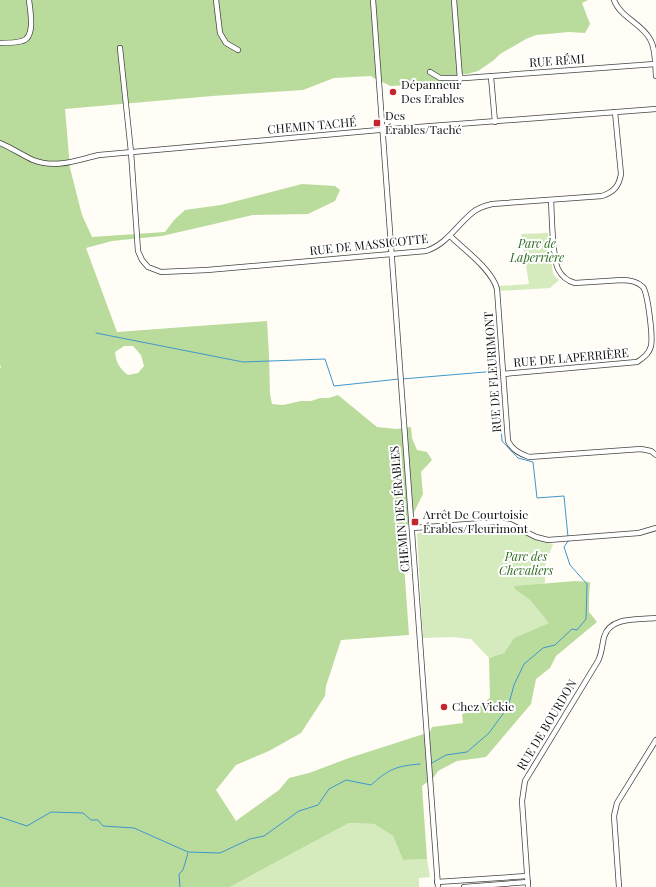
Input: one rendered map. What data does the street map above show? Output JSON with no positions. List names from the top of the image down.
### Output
{
  "streets": {
    "street": [
      "RUE RÉMI",
      "CHEMIN TACHÉ",
      "RUE DE MASSICOTTE",
      "RUE DE LAPERRIÈRE",
      "RUE DE FLEURIMONT",
      "CHEMIN DES ÉRABLES",
      "RUE DE BOURDON"
    ]
  },
  "crossings": [
    ["CHEMIN TACHÉ", "RUE DE MASSICOTTE"],
    ["CHEMIN TACHÉ", "CHEMIN DES ÉRABLES"],
    ["RUE DE MASSICOTTE", "RUE DE LAPERRIÈRE"],
    ["RUE DE MASSICOTTE", "RUE DE FLEURIMONT"],
    ["RUE DE MASSICOTTE", "CHEMIN DES ÉRABLES"],
    ["RUE DE LAPERRIÈRE", "RUE DE FLEURIMONT"]
  ],
  "parks": ["Parc de Laperrière", "Parc des Chevaliers"],
  "places": {
    "other": ["Dépanneur Des Erables", "Chez Vickie"],
    "transit": ["Des Érables/Taché", "Arrêt De Courtoisie Érables/Fleurimont"]
  }
}
